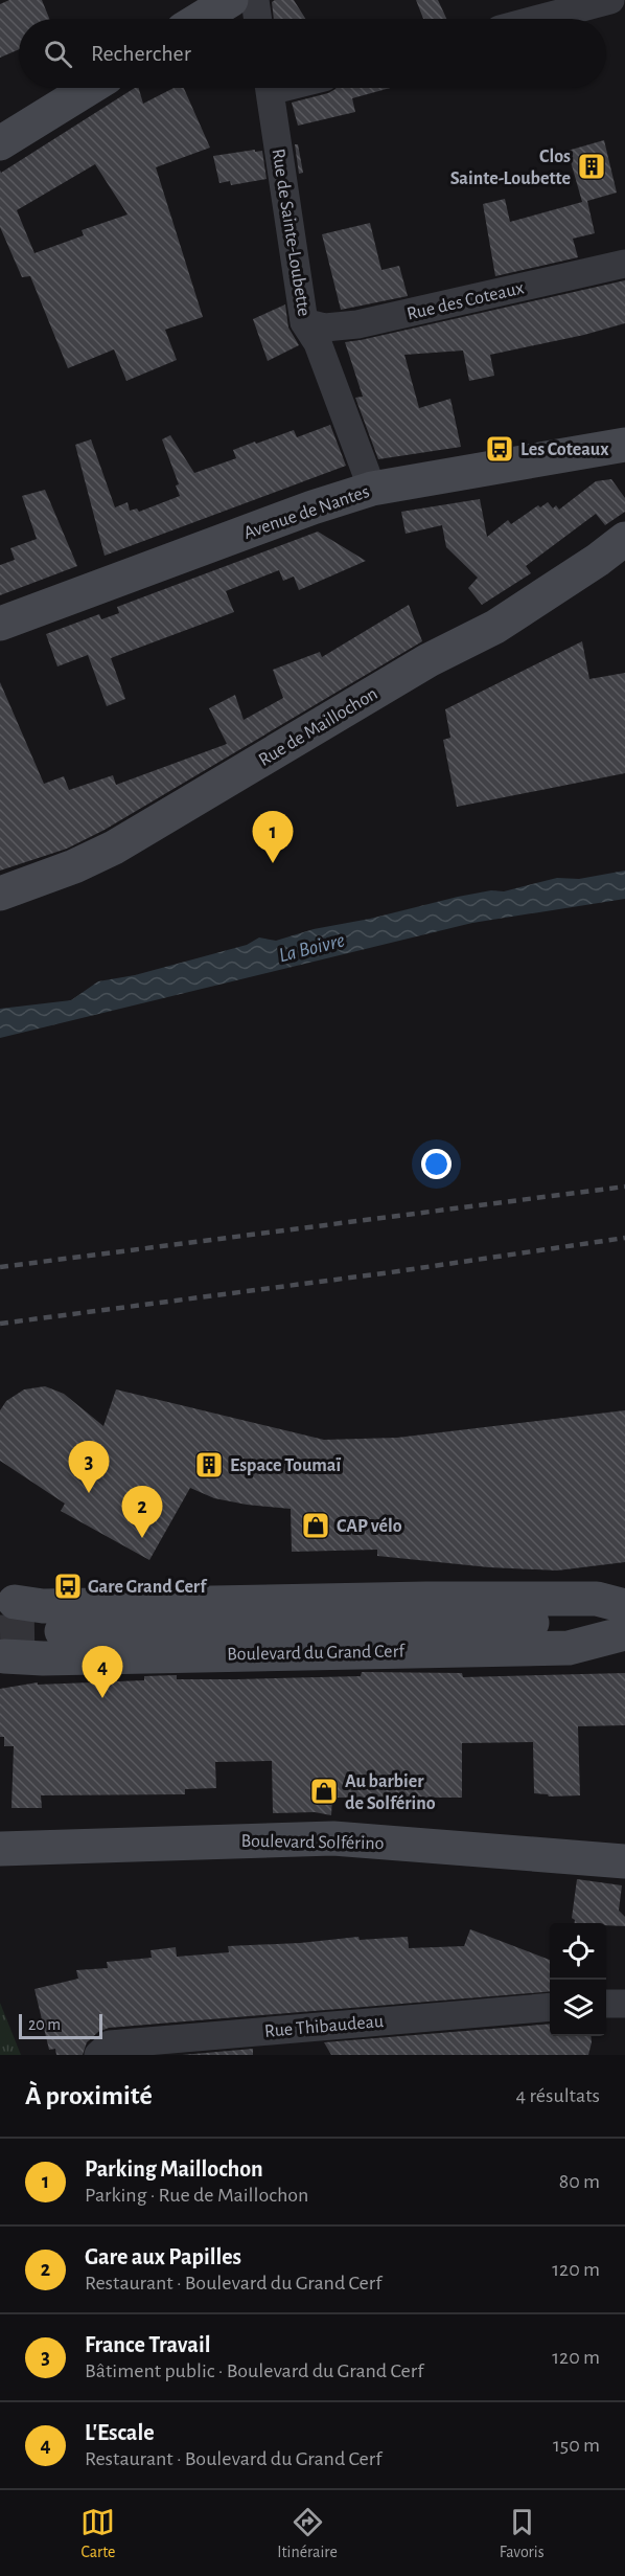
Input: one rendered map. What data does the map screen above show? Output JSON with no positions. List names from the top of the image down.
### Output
{
  "streets": {
    "street": [
      "Rue de Sainte-Loubette",
      "Rue des Coteaux",
      "Avenue de Nantes",
      "Rue de Maillochon",
      "Boulevard du Grand Cerf",
      "Boulevard Solférino",
      "Rue Thibaudeau"
    ]
  },
  "crossings": [
    ["Rue de Sainte-Loubette", "Rue des Coteaux"],
    ["Rue de Sainte-Loubette", "Avenue de Nantes"]
  ],
  "water": ["La Boivre"],
  "places": {
    "building": ["Clos Sainte-Loubette", "Espace Toumaï"],
    "bus stop": ["Les Coteaux", "Gare Grand Cerf"],
    "shop": ["CAP vélo", "Au barbier de Solférino"]
  },
  "scale_bar": "20 m",
  "page": {
    "search": "Rechercher",
    "pins": [
      "1",
      "3",
      "2",
      "4"
    ],
    "scale": "20 m",
    "heading": ["À proximité", "4 résultats"],
    "list": [
      {
        "mark": "1",
        "name": "Parking Maillochon",
        "note": "Parking · Rue de Maillochon",
        "value": "80 m"
      },
      {
        "mark": "2",
        "name": "Gare aux Papilles",
        "note": "Restaurant · Boulevard du Grand Cerf",
        "value": "120 m"
      },
      {
        "mark": "3",
        "name": "France Travail",
        "note": "Bâtiment public · Boulevard du Grand Cerf",
        "value": "120 m"
      },
      {
        "mark": "4",
        "name": "L'Escale",
        "note": "Restaurant · Boulevard du Grand Cerf",
        "value": "150 m"
      }
    ],
    "nav": ["Carte", "Itinéraire", "Favoris"]
  }
}
